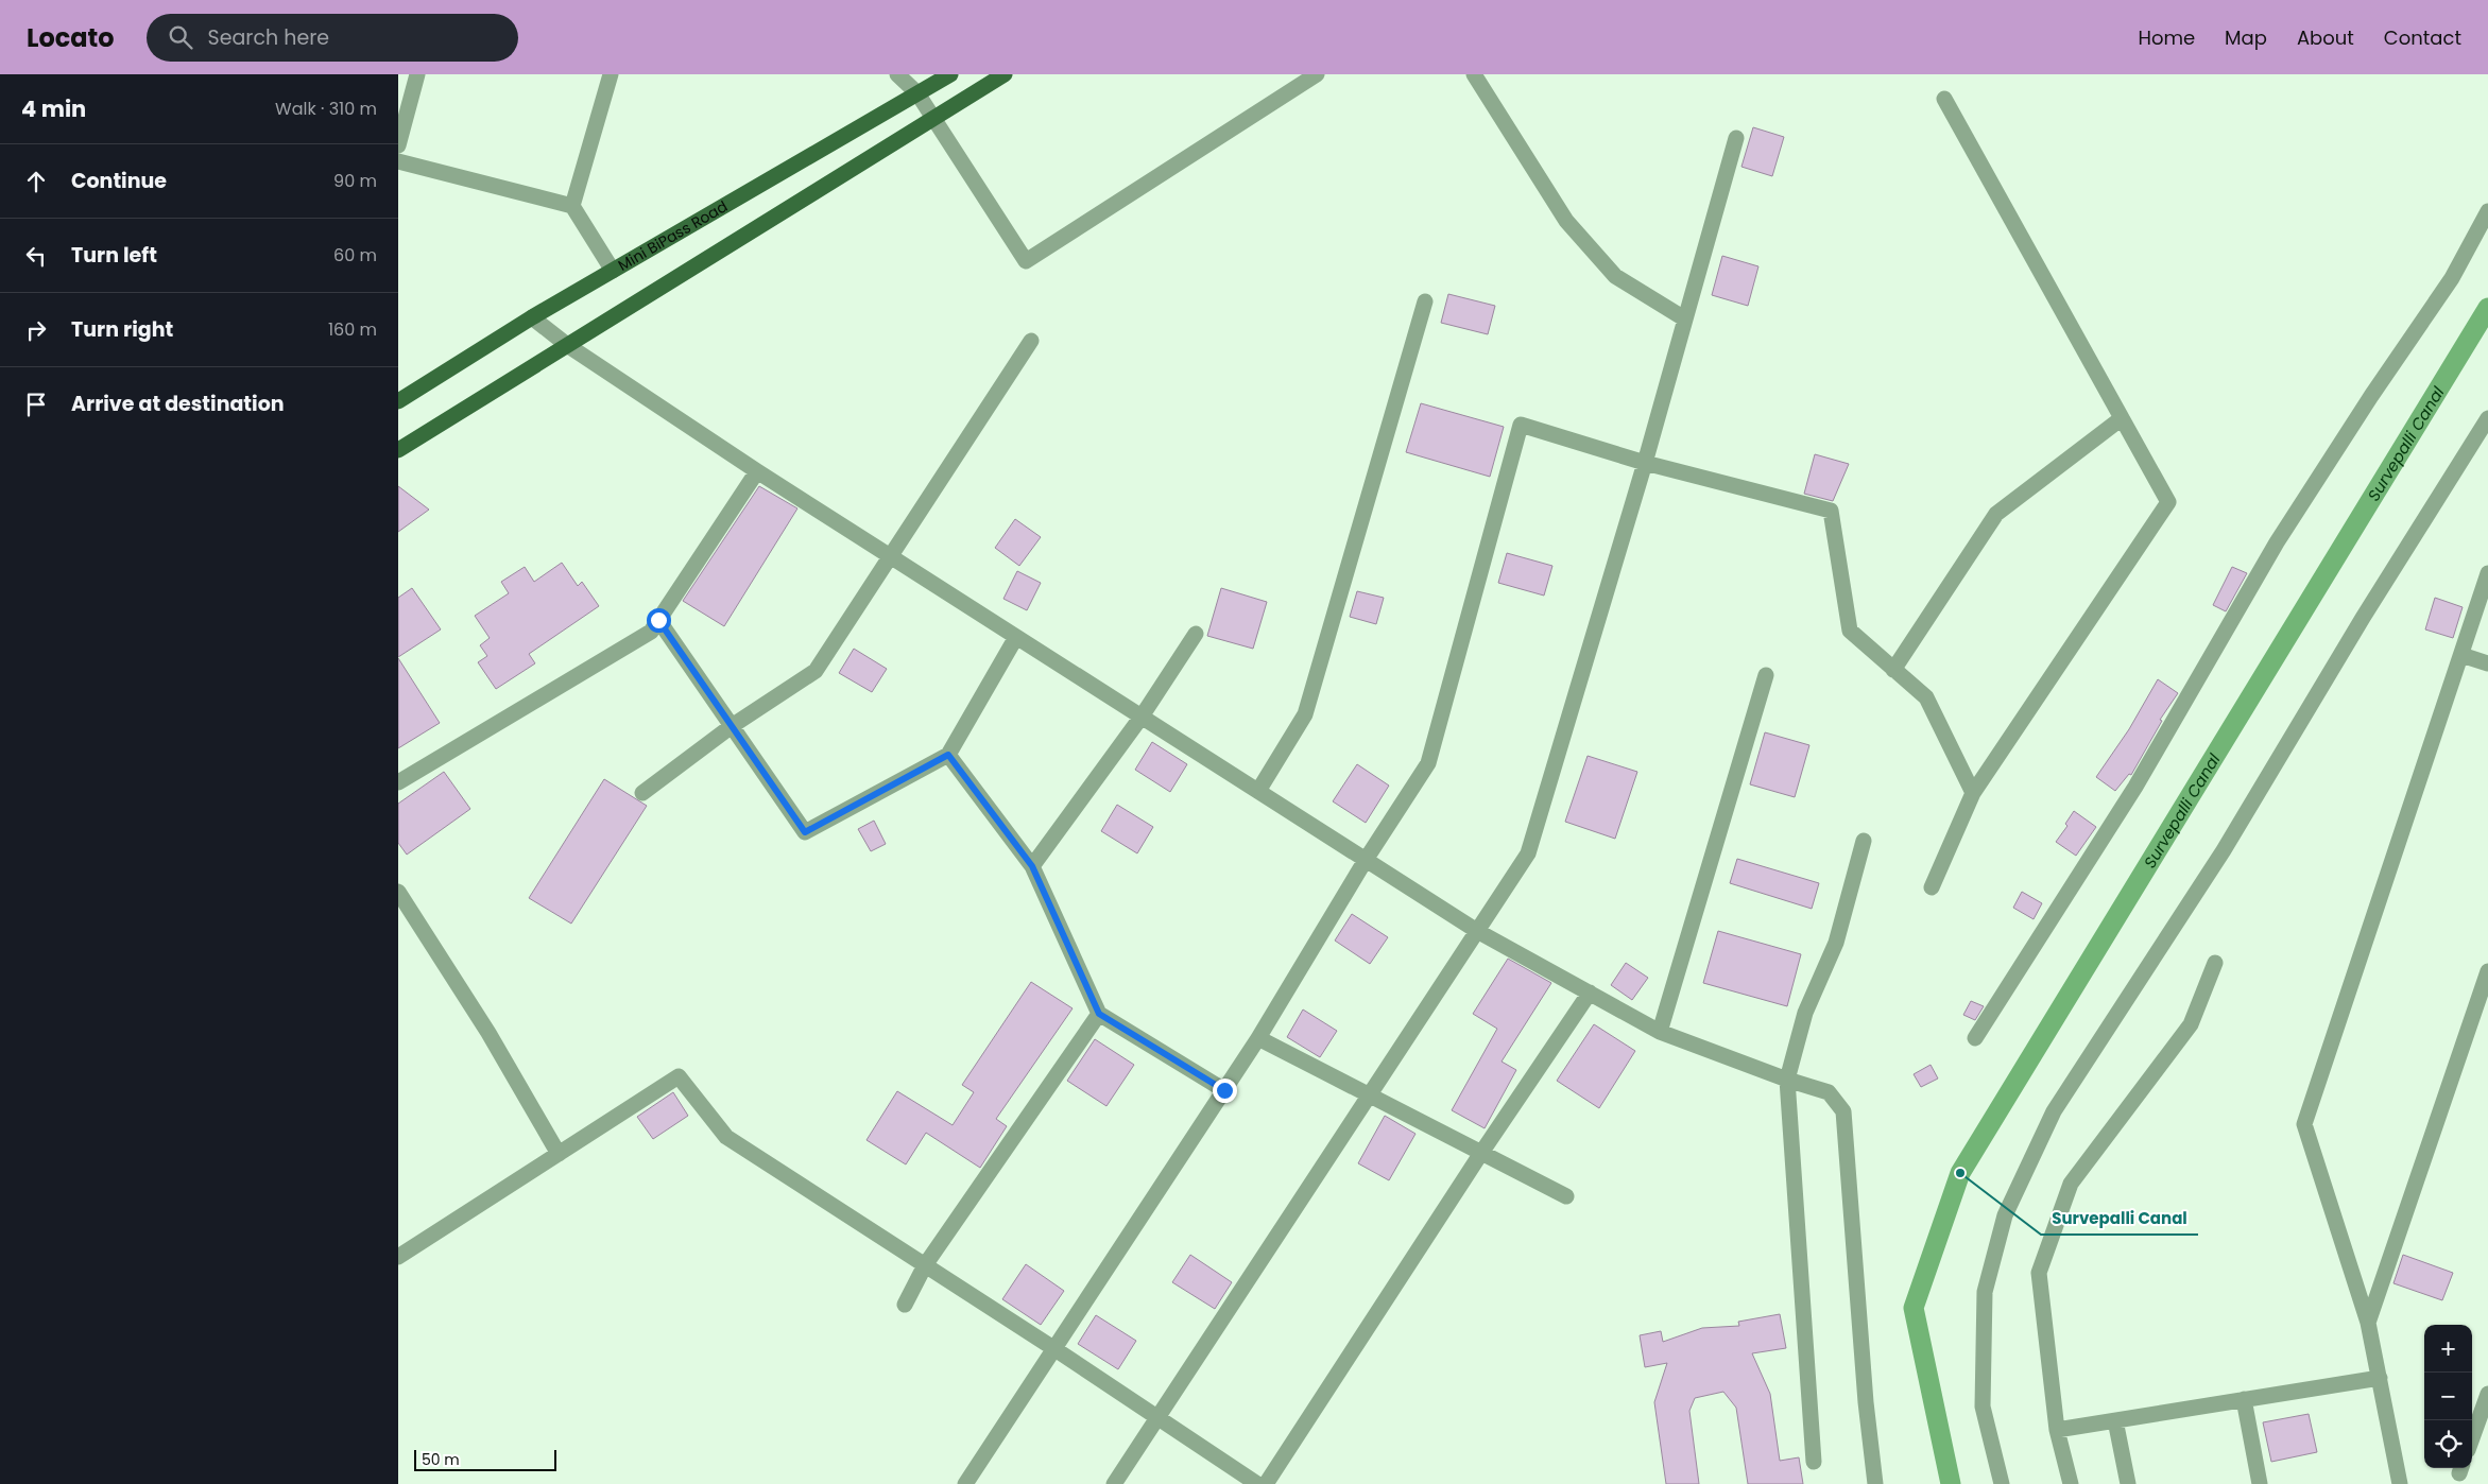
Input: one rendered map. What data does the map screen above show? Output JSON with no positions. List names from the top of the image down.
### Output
{
  "streets": {
    "main road": ["Mini BiPass Road"]
  },
  "water": ["Survepalli Canal"],
  "places": ["Survepalli Canal"],
  "scale_bar": "50 m",
  "page": {
    "header": "Locato",
    "search": "Search here",
    "nav": [
      "Home",
      "Map",
      "About",
      "Contact"
    ],
    "heading": ["4 min", "Walk · 310 m"],
    "list": [
      ["Continue", "90 m"],
      ["Turn left", "60 m"],
      ["Turn right", "160 m"],
      "Arrive at destination"
    ],
    "map_buttons": ["+", "−"],
    "scale": "50 m"
  }
}
